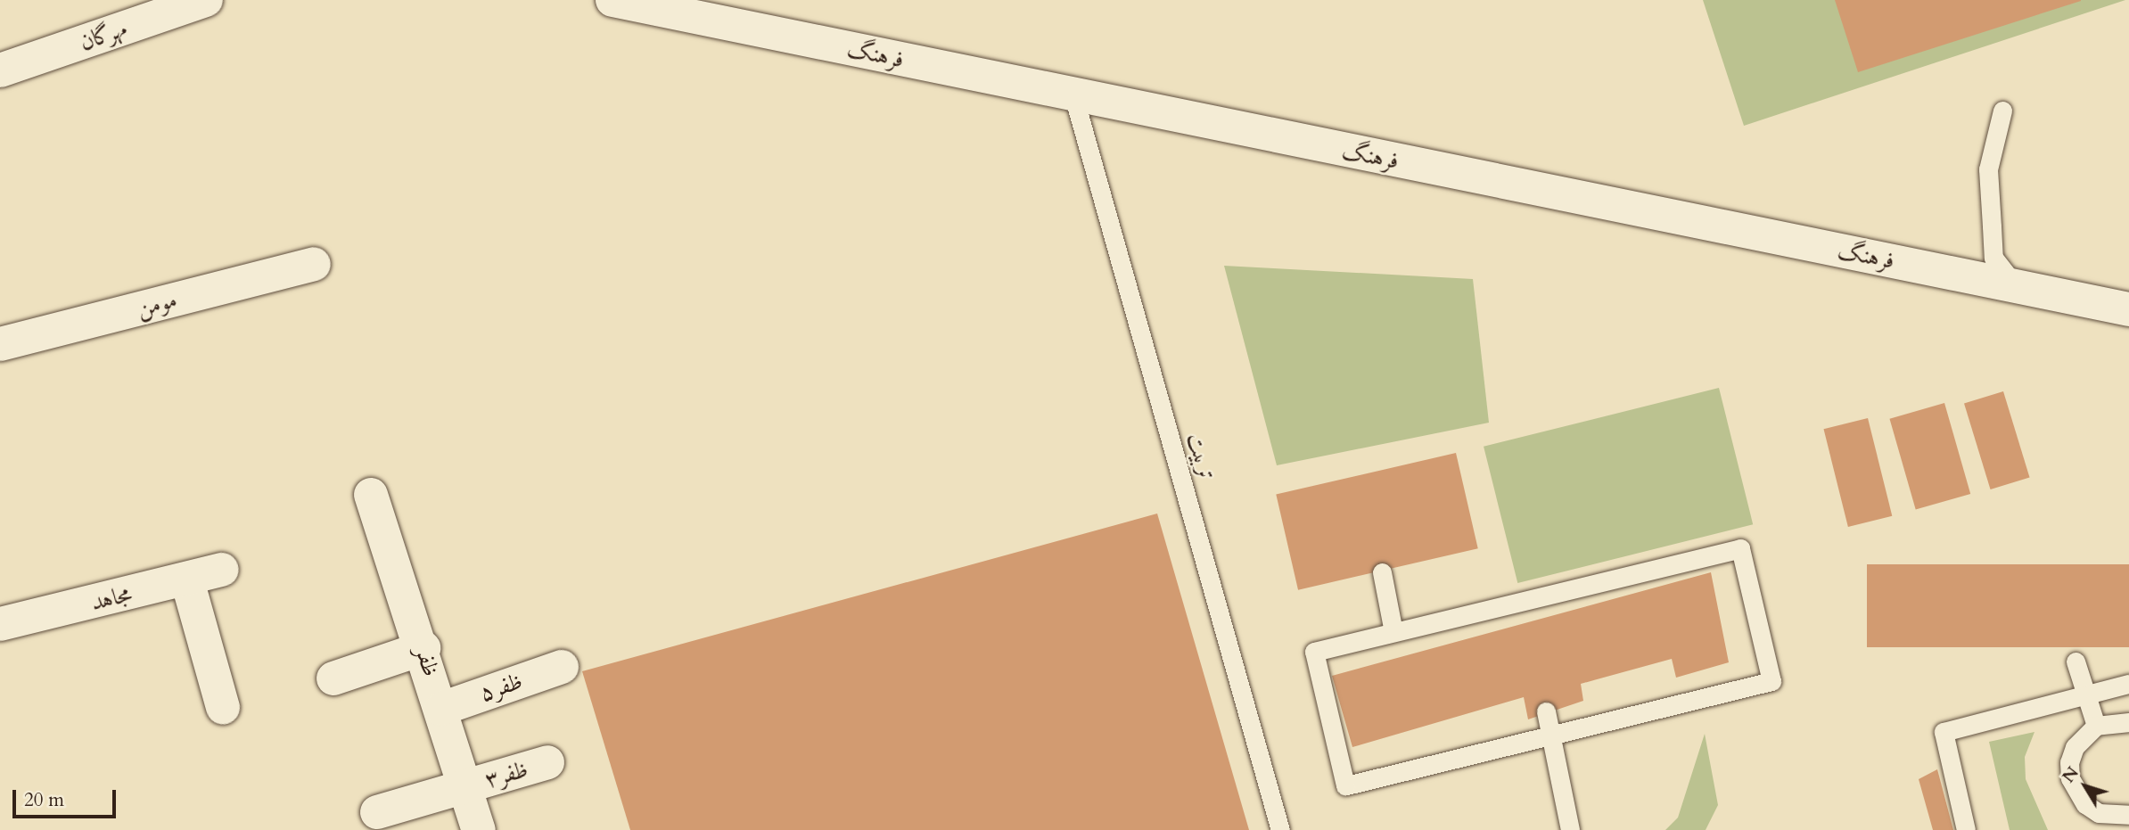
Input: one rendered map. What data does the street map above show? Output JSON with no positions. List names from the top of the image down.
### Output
{
  "streets": {
    "street": [
      "مهرگان",
      "فرهنگ",
      "مومن",
      "مجاهد",
      "ظفر",
      "ظفر۵",
      "ظفر۳"
    ],
    "lane": ["تربیت"]
  },
  "crossings": [
    ["فرهنگ", "تربیت"],
    ["ظفر", "ظفر۵"],
    ["ظفر", "ظفر۳"]
  ],
  "scale_bar": "20 m",
  "north": "top left"
}
